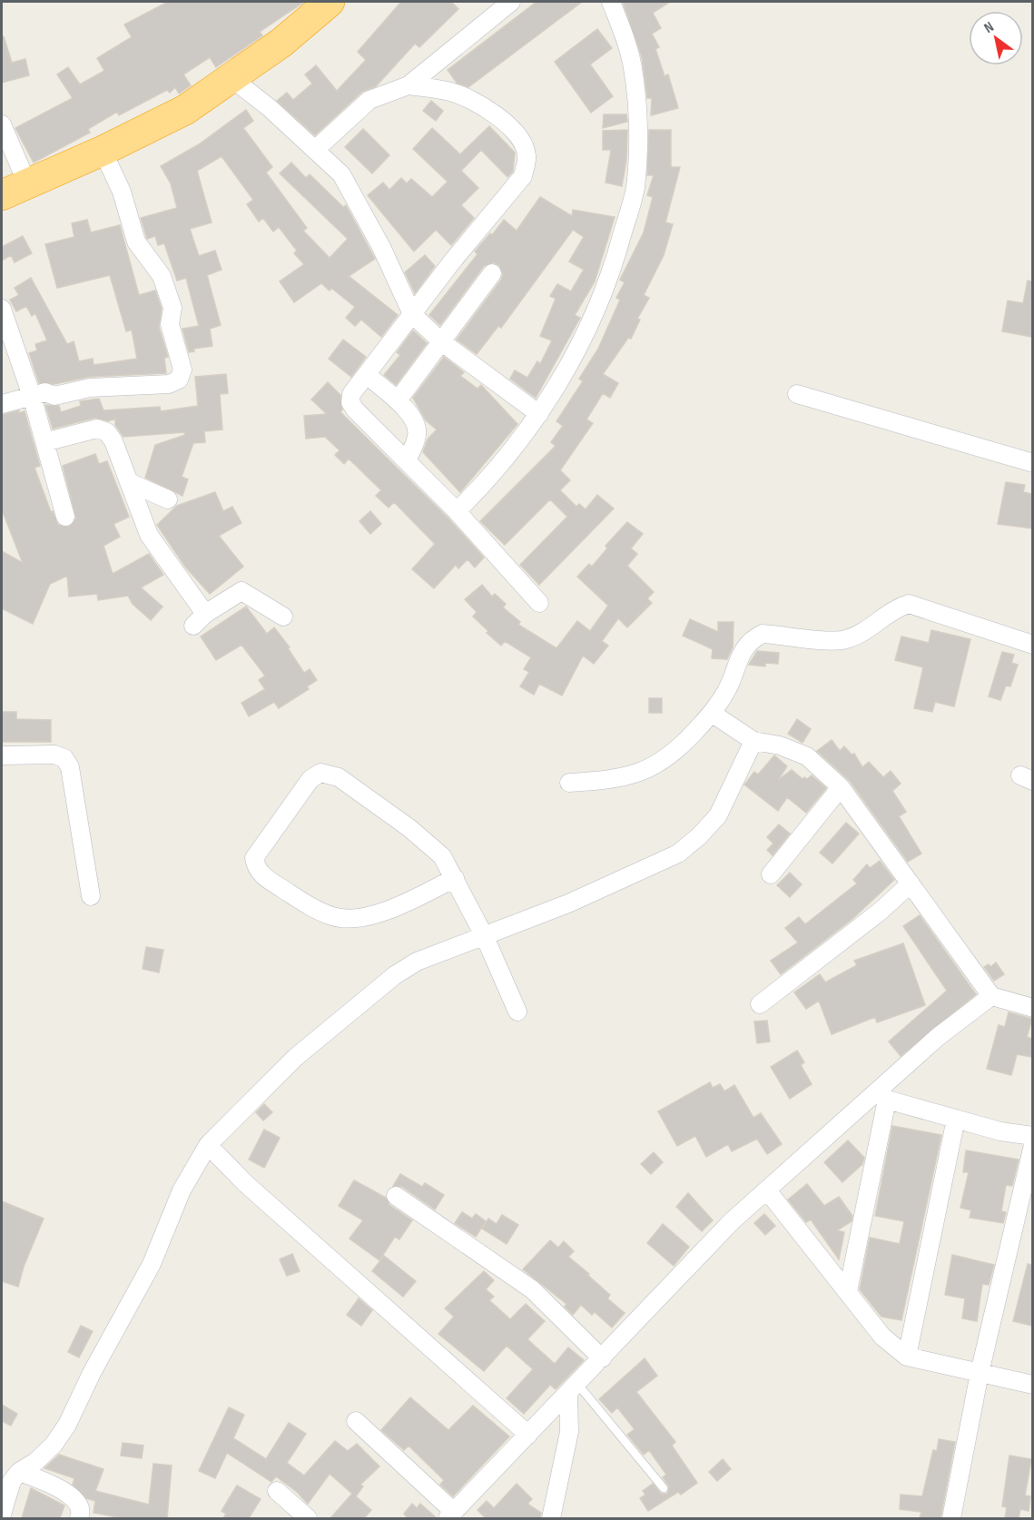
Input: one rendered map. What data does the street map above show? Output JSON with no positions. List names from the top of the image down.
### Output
{
  "north": "top left"
}
